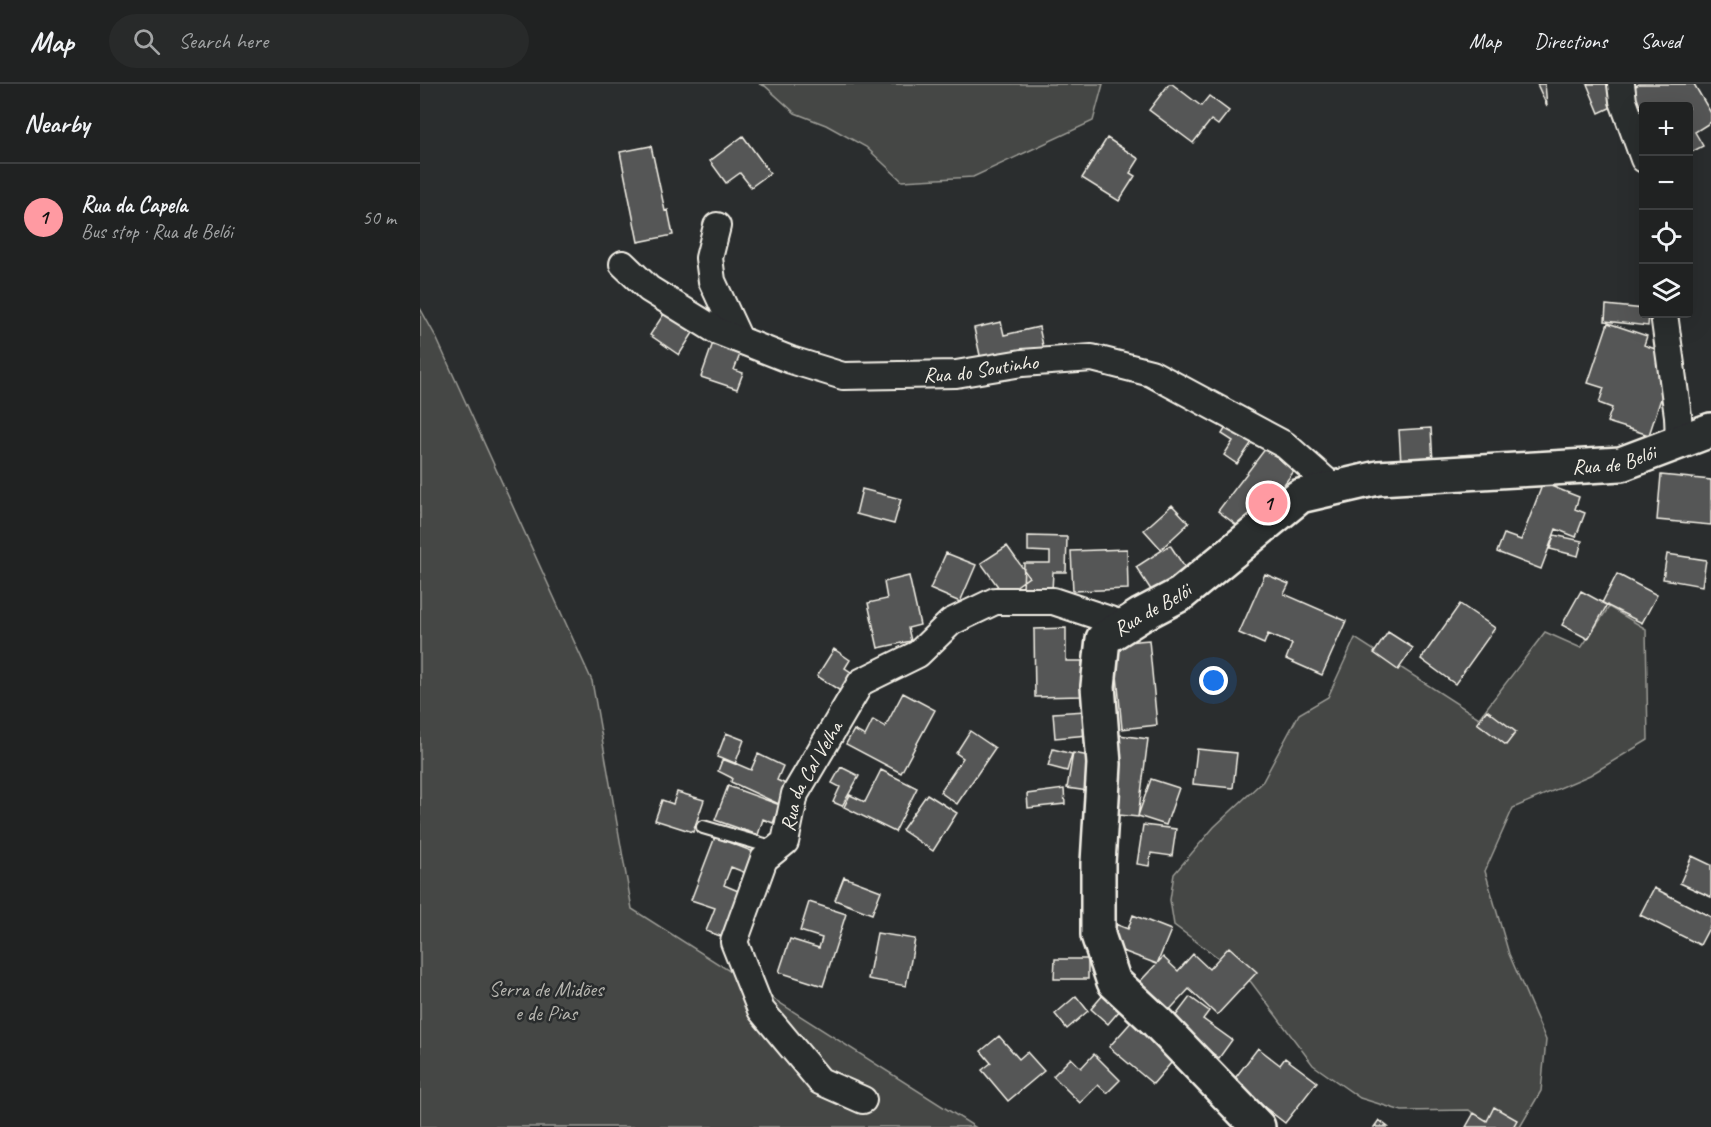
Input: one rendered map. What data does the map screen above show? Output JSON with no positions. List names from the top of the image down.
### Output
{
  "streets": {
    "street": ["Rua do Soutinho", "Rua de Belói", "Rua da Cal Velha"]
  },
  "crossings": [
    ["Rua do Soutinho", "Rua de Belói"],
    ["Rua de Belói", "Rua da Cal Velha"]
  ],
  "parks": ["Serra de Midões e de Pias"],
  "page": {
    "header": "Map",
    "search": "Search here",
    "nav": ["Map", "Directions", "Saved"],
    "heading": "Nearby",
    "map_buttons": ["+", "−"],
    "list": [
      {
        "mark": "1",
        "name": "Rua da Capela",
        "note": "Bus stop · Rua de Belói",
        "value": "50 m"
      }
    ],
    "pins": "1"
  }
}
